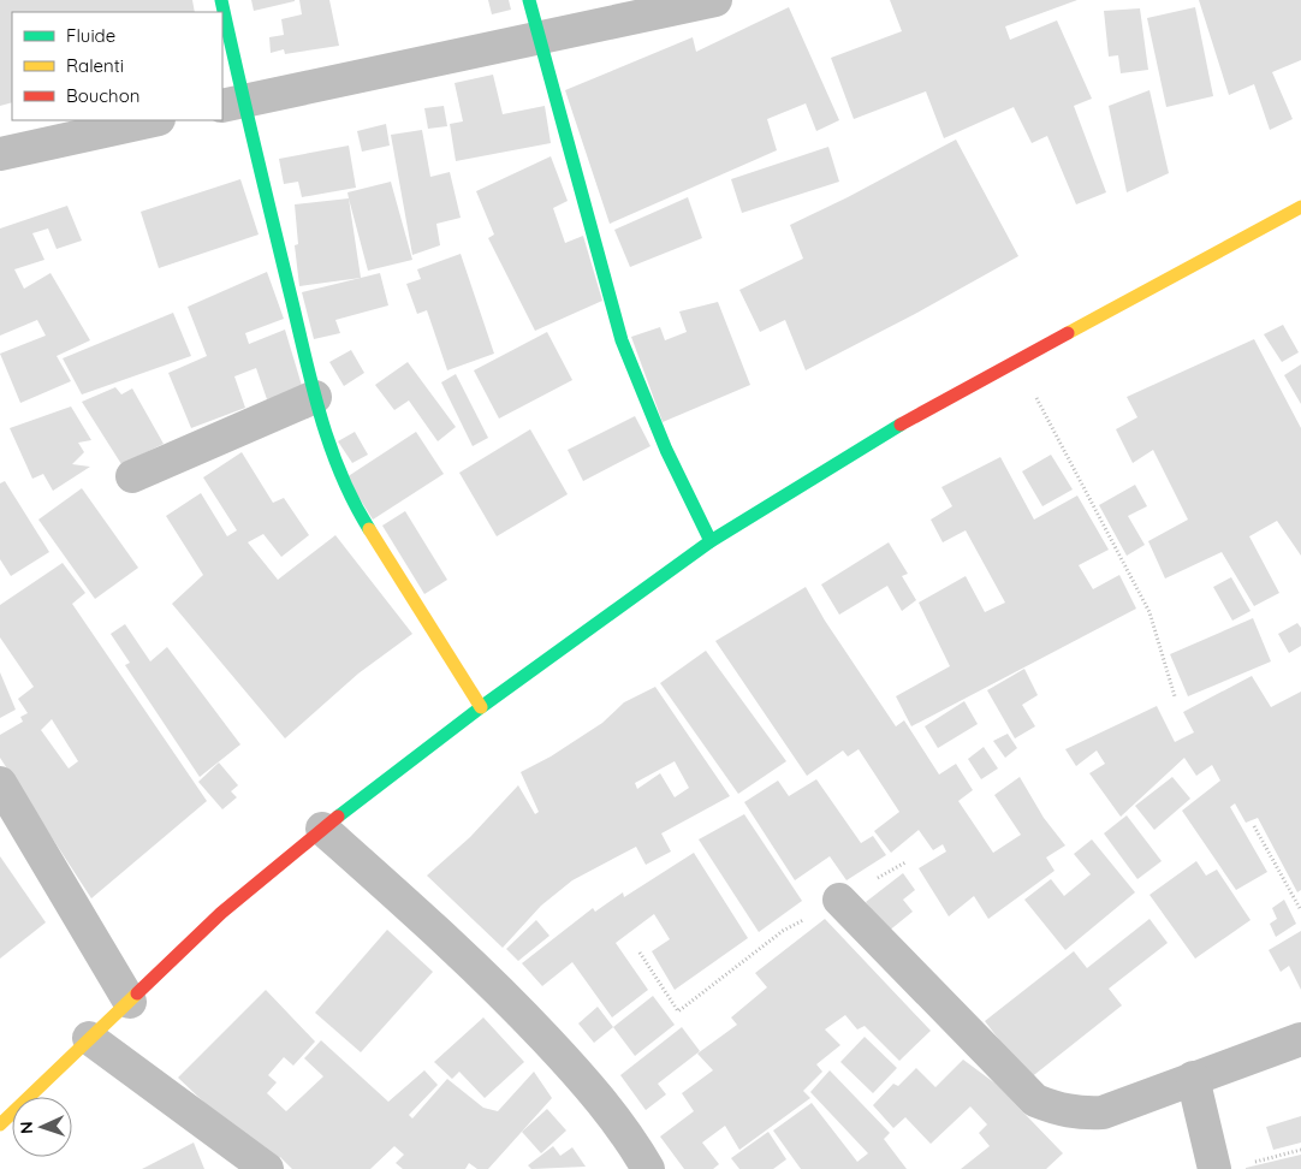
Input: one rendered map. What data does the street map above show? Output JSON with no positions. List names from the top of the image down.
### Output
{
  "legend": ["Fluide", "Ralenti", "Bouchon"],
  "north": "left"
}
